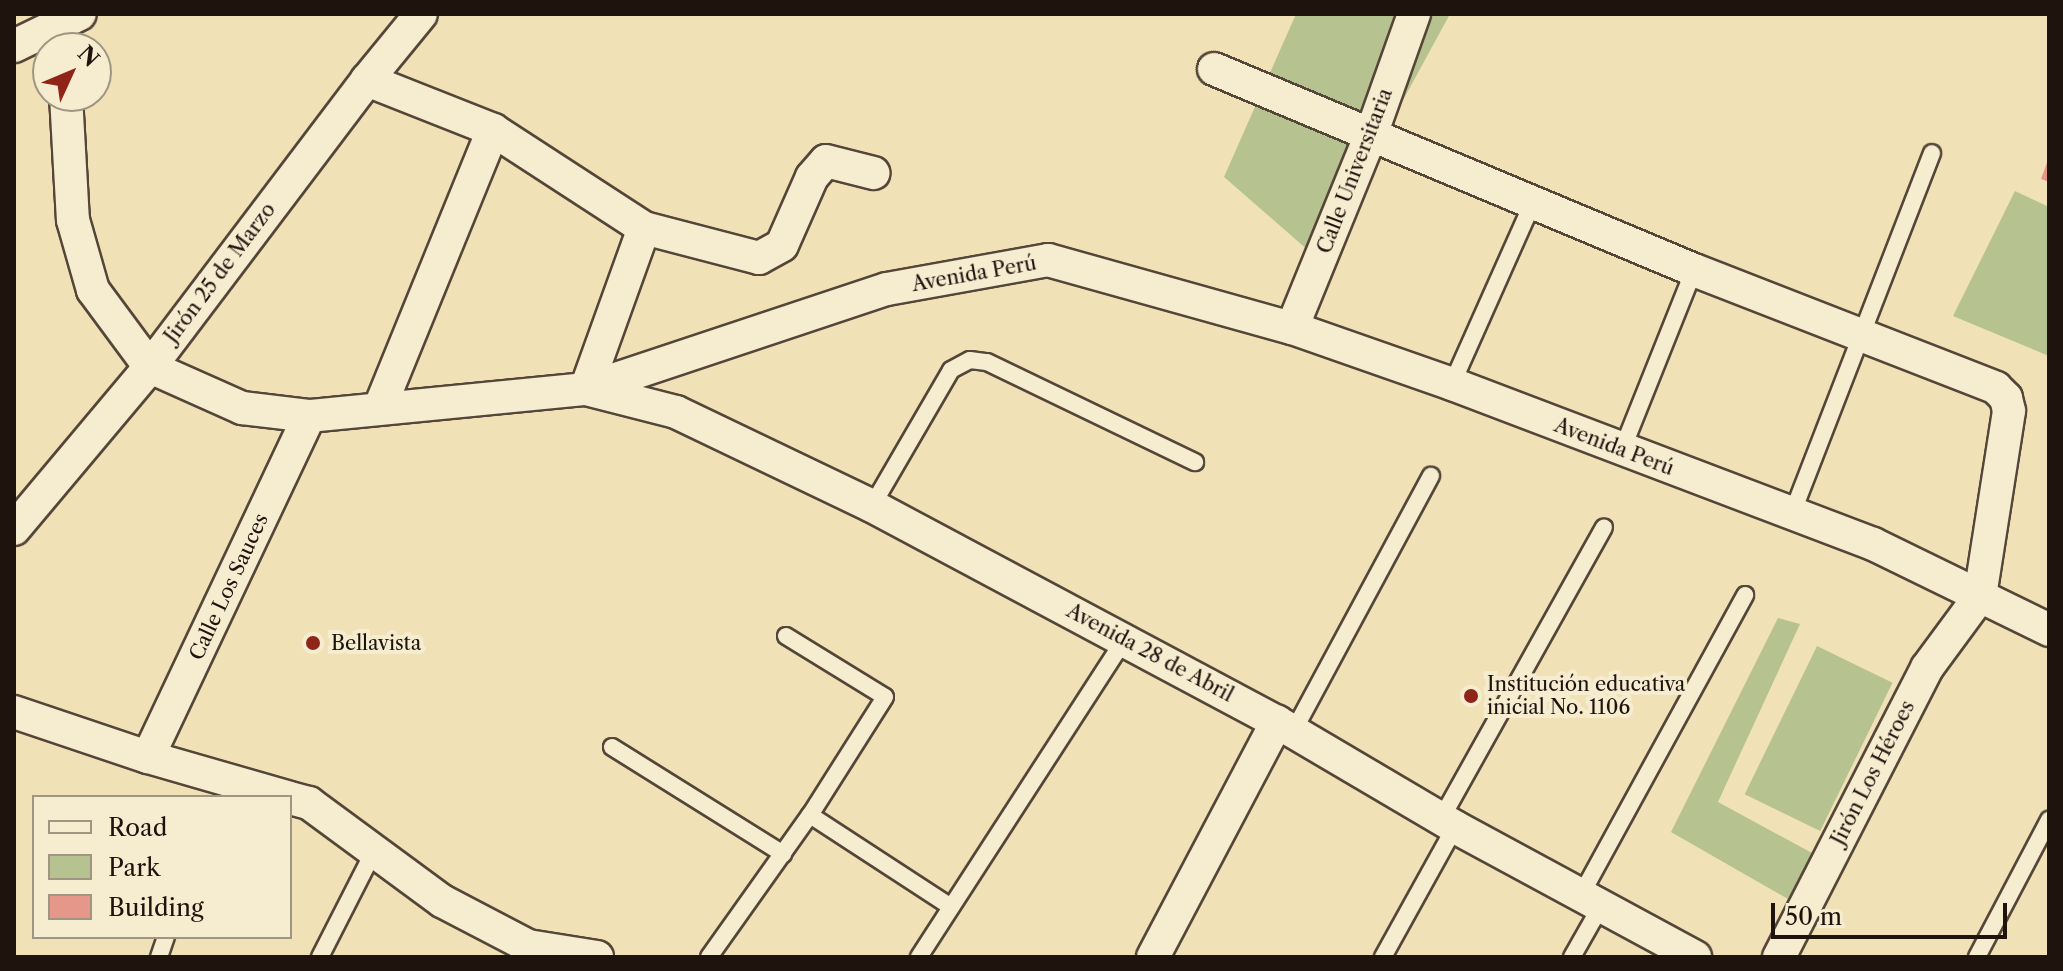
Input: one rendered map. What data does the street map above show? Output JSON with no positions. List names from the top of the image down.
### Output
{
  "streets": {
    "street": [
      "Calle Universitaria",
      "Jirón 25 de Marzo",
      "Avenida Perú",
      "Calle Los Sauces",
      "Avenida 28 de Abril",
      "Jirón Los Héroes"
    ]
  },
  "crossings": [
    ["Calle Universitaria", "Avenida Perú"],
    ["Jirón 25 de Marzo", "Avenida Perú"],
    ["Avenida Perú", "Calle Los Sauces"],
    ["Avenida Perú", "Avenida 28 de Abril"],
    ["Avenida Perú", "Jirón Los Héroes"]
  ],
  "places": ["Bellavista", "Institución educativa inicial No. 1106"],
  "legend": ["Road", "Park", "Building"],
  "scale_bar": "50 m",
  "north": "top right"
}
